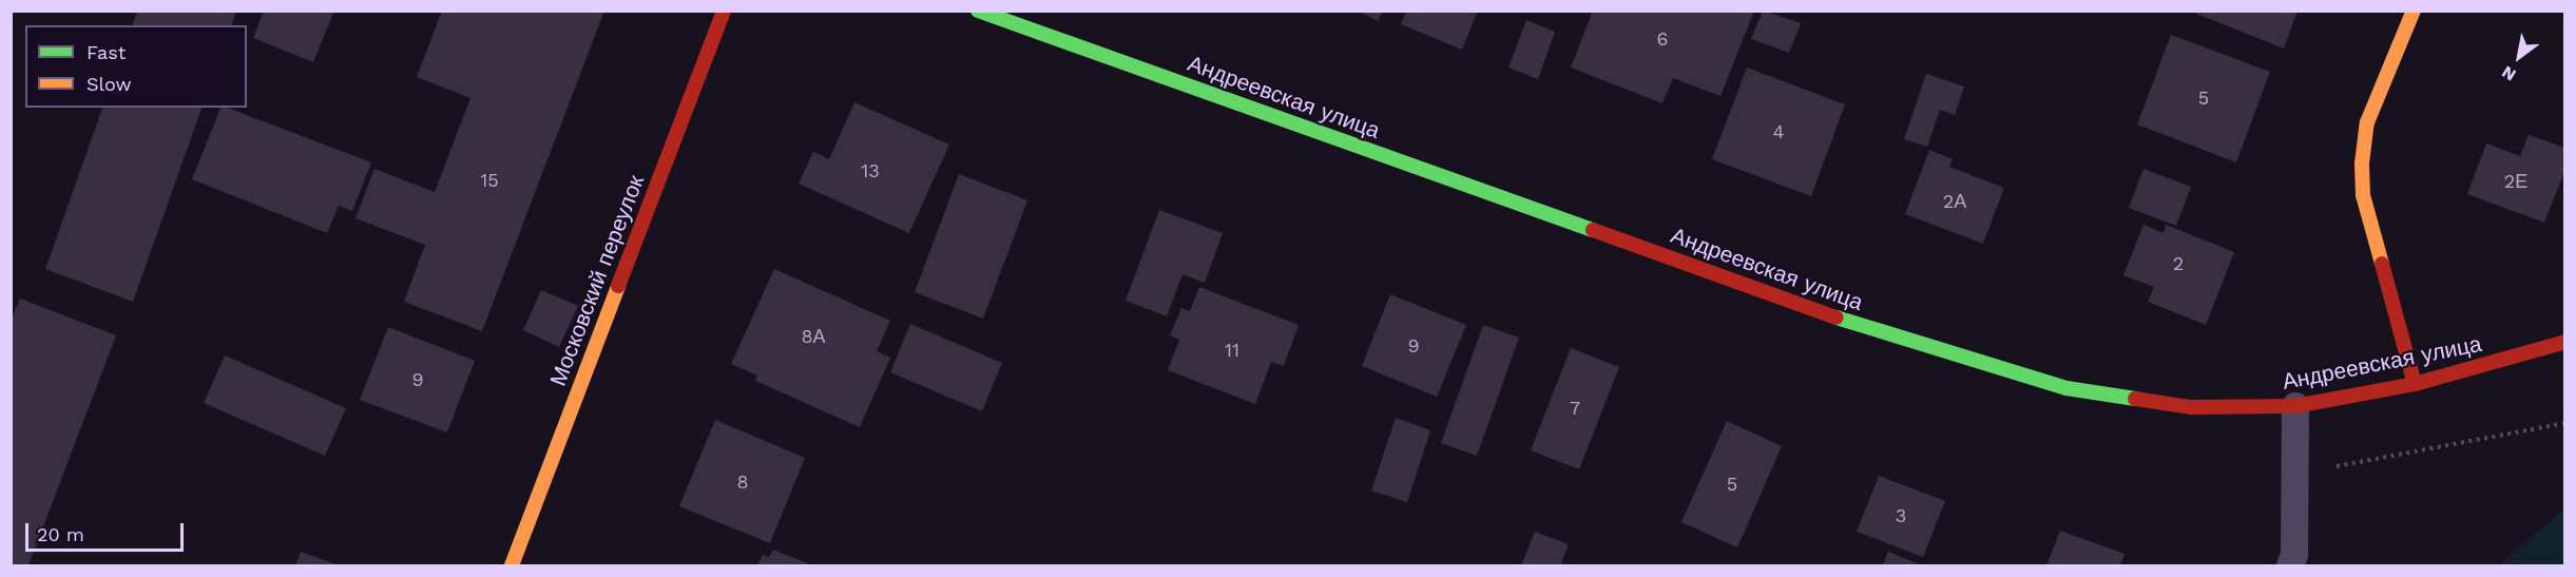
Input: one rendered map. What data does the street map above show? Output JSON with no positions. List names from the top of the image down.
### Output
{
  "streets": {
    "street": ["Андреевская улица", "Московский переулок"]
  },
  "house_numbers": [
    "6",
    "5",
    "4",
    "13",
    "15",
    "2Е",
    "2А",
    "2",
    "8А",
    "9",
    "11",
    "9",
    "7",
    "8",
    "5",
    "3"
  ],
  "legend": ["Fast", "Slow"],
  "scale_bar": "20 m",
  "north": "bottom left"
}
